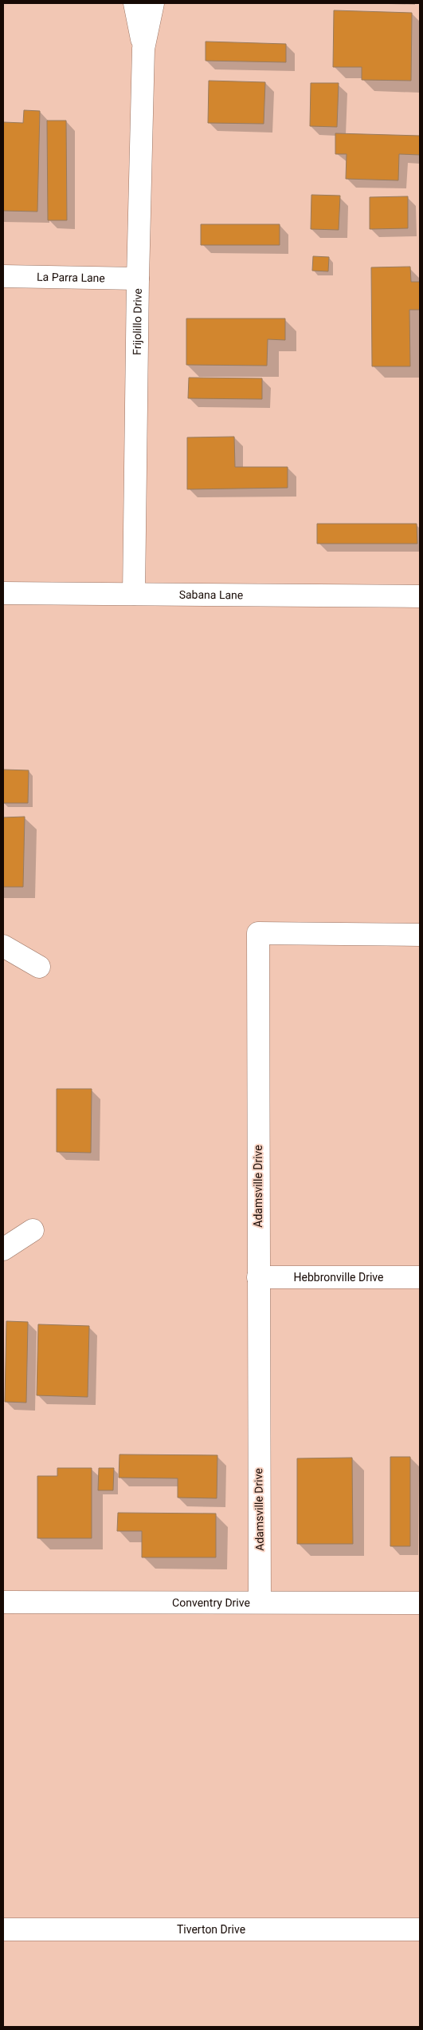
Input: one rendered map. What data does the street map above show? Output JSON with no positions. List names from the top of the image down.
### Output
{
  "streets": {
    "street": [
      "La Parra Lane",
      "Frijolillo Drive",
      "Sabana Lane",
      "Adamsville Drive",
      "Hebbronville Drive",
      "Conventry Drive",
      "Tiverton Drive"
    ]
  },
  "crossings": [
    ["La Parra Lane", "Frijolillo Drive"],
    ["Frijolillo Drive", "Sabana Lane"],
    ["Adamsville Drive", "Hebbronville Drive"],
    ["Adamsville Drive", "Conventry Drive"]
  ]
}
